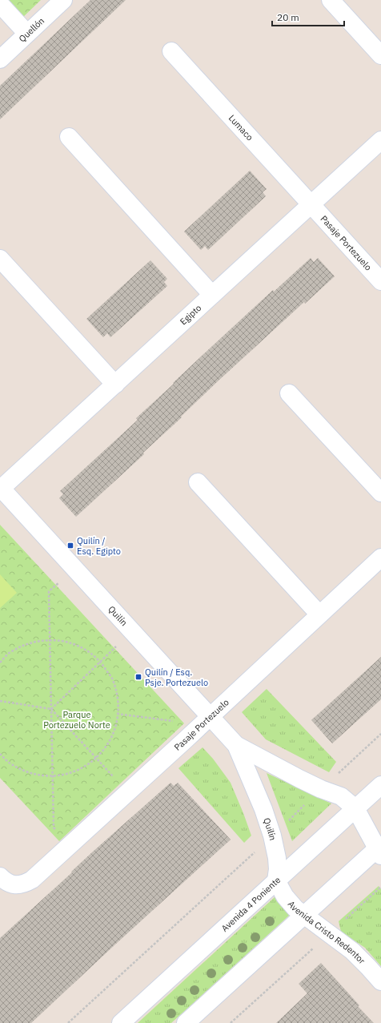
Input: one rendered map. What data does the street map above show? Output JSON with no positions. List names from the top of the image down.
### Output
{
  "streets": {
    "street": [
      "Quellón",
      "Lumaco",
      "Pasaje Portezuelo",
      "Egipto",
      "Quilín",
      "Avenida 4 Poniente",
      "Avenida Cristo Redentor"
    ]
  },
  "crossings": [
    ["Lumaco", "Pasaje Portezuelo"],
    ["Lumaco", "Egipto"],
    ["Pasaje Portezuelo", "Egipto"],
    ["Pasaje Portezuelo", "Quilín"],
    ["Egipto", "Quilín"],
    ["Quilín", "Avenida 4 Poniente"],
    ["Quilín", "Avenida Cristo Redentor"],
    ["Avenida 4 Poniente", "Avenida Cristo Redentor"]
  ],
  "parks": ["Parque Portezuelo Norte"],
  "places": {
    "transit": ["Quilín / Esq. Egipto", "Quilín / Esq. Psje. Portezuelo"]
  },
  "scale_bar": "20 m"
}
